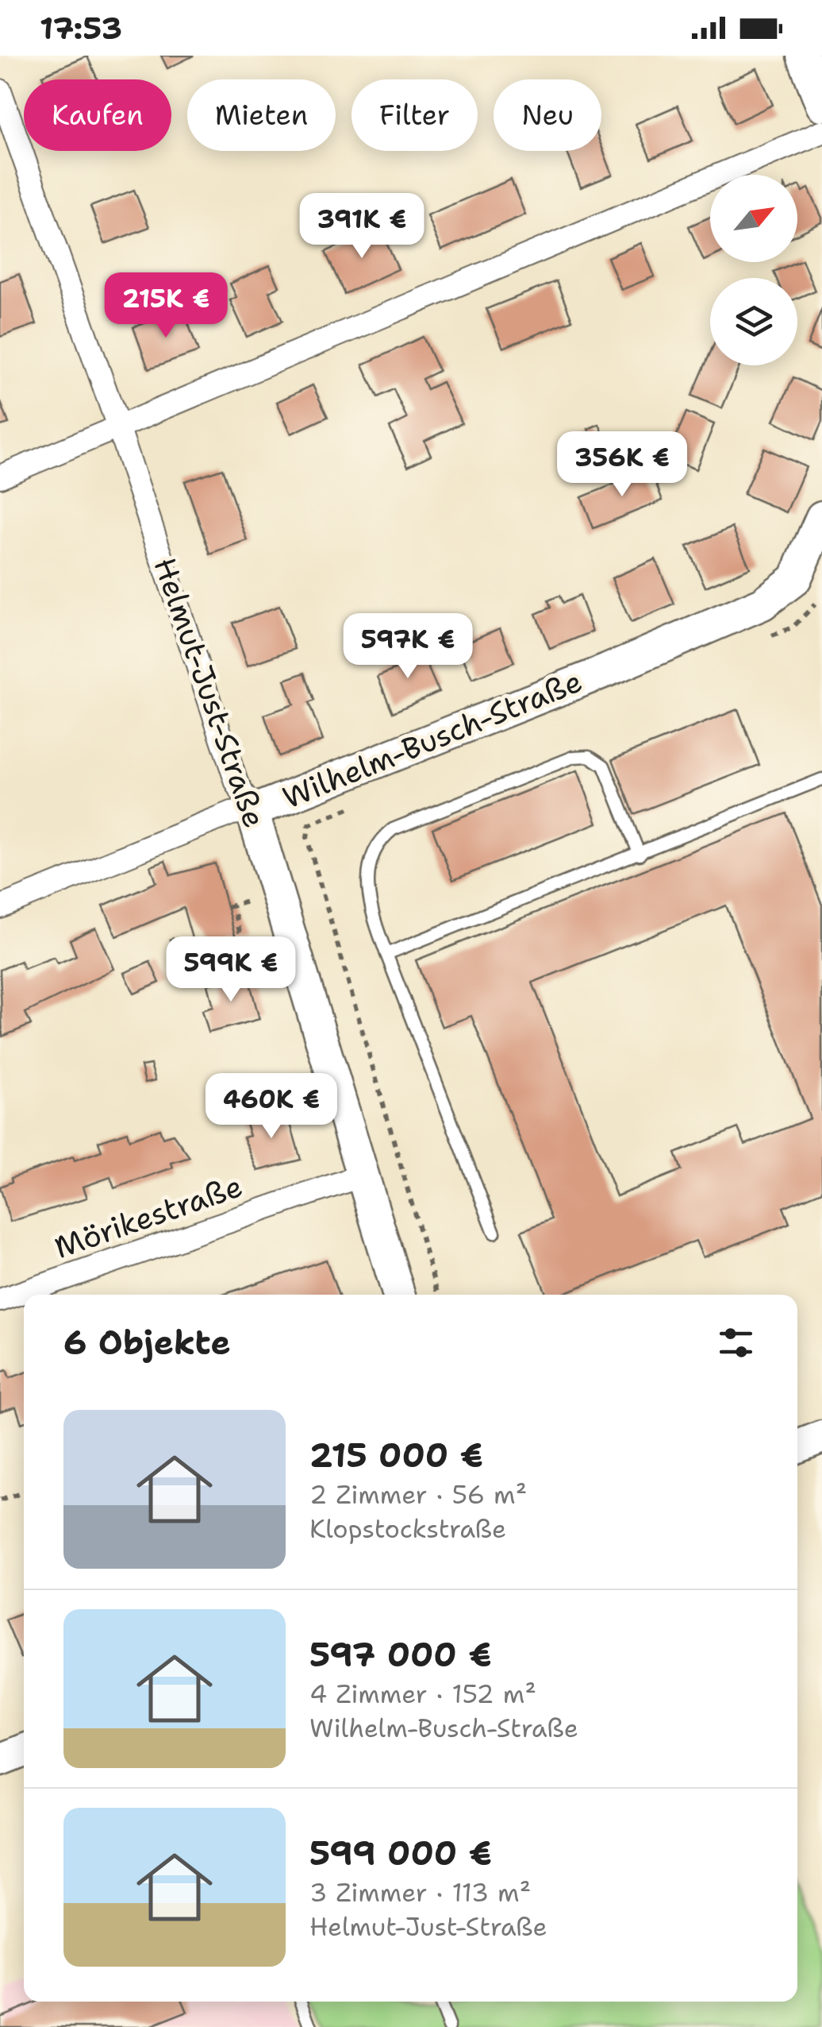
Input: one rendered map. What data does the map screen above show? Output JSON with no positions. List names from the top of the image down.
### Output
{
  "streets": {
    "street": ["Helmut-Just-Straße", "Wilhelm-Busch-Straße", "Mörikestraße"]
  },
  "crossings": [
    ["Helmut-Just-Straße", "Wilhelm-Busch-Straße"],
    ["Helmut-Just-Straße", "Mörikestraße"]
  ],
  "north": "top right",
  "page": {
    "status": "17:53",
    "chip": [
      "Kaufen",
      "Mieten",
      "Filter",
      "Neu"
    ],
    "price": [
      "391K €",
      "215K €",
      "356K €",
      "597K €",
      "599K €",
      "460K €"
    ],
    "heading": "6 Objekte",
    "list": [
      {
        "name": "215 000 €",
        "note": "2 Zimmer · 56 m² · Klopstockstraße"
      },
      {
        "name": "597 000 €",
        "note": "4 Zimmer · 152 m² · Wilhelm-Busch-Straße"
      },
      {
        "name": "599 000 €",
        "note": "3 Zimmer · 113 m² · Helmut-Just-Straße"
      }
    ]
  }
}
